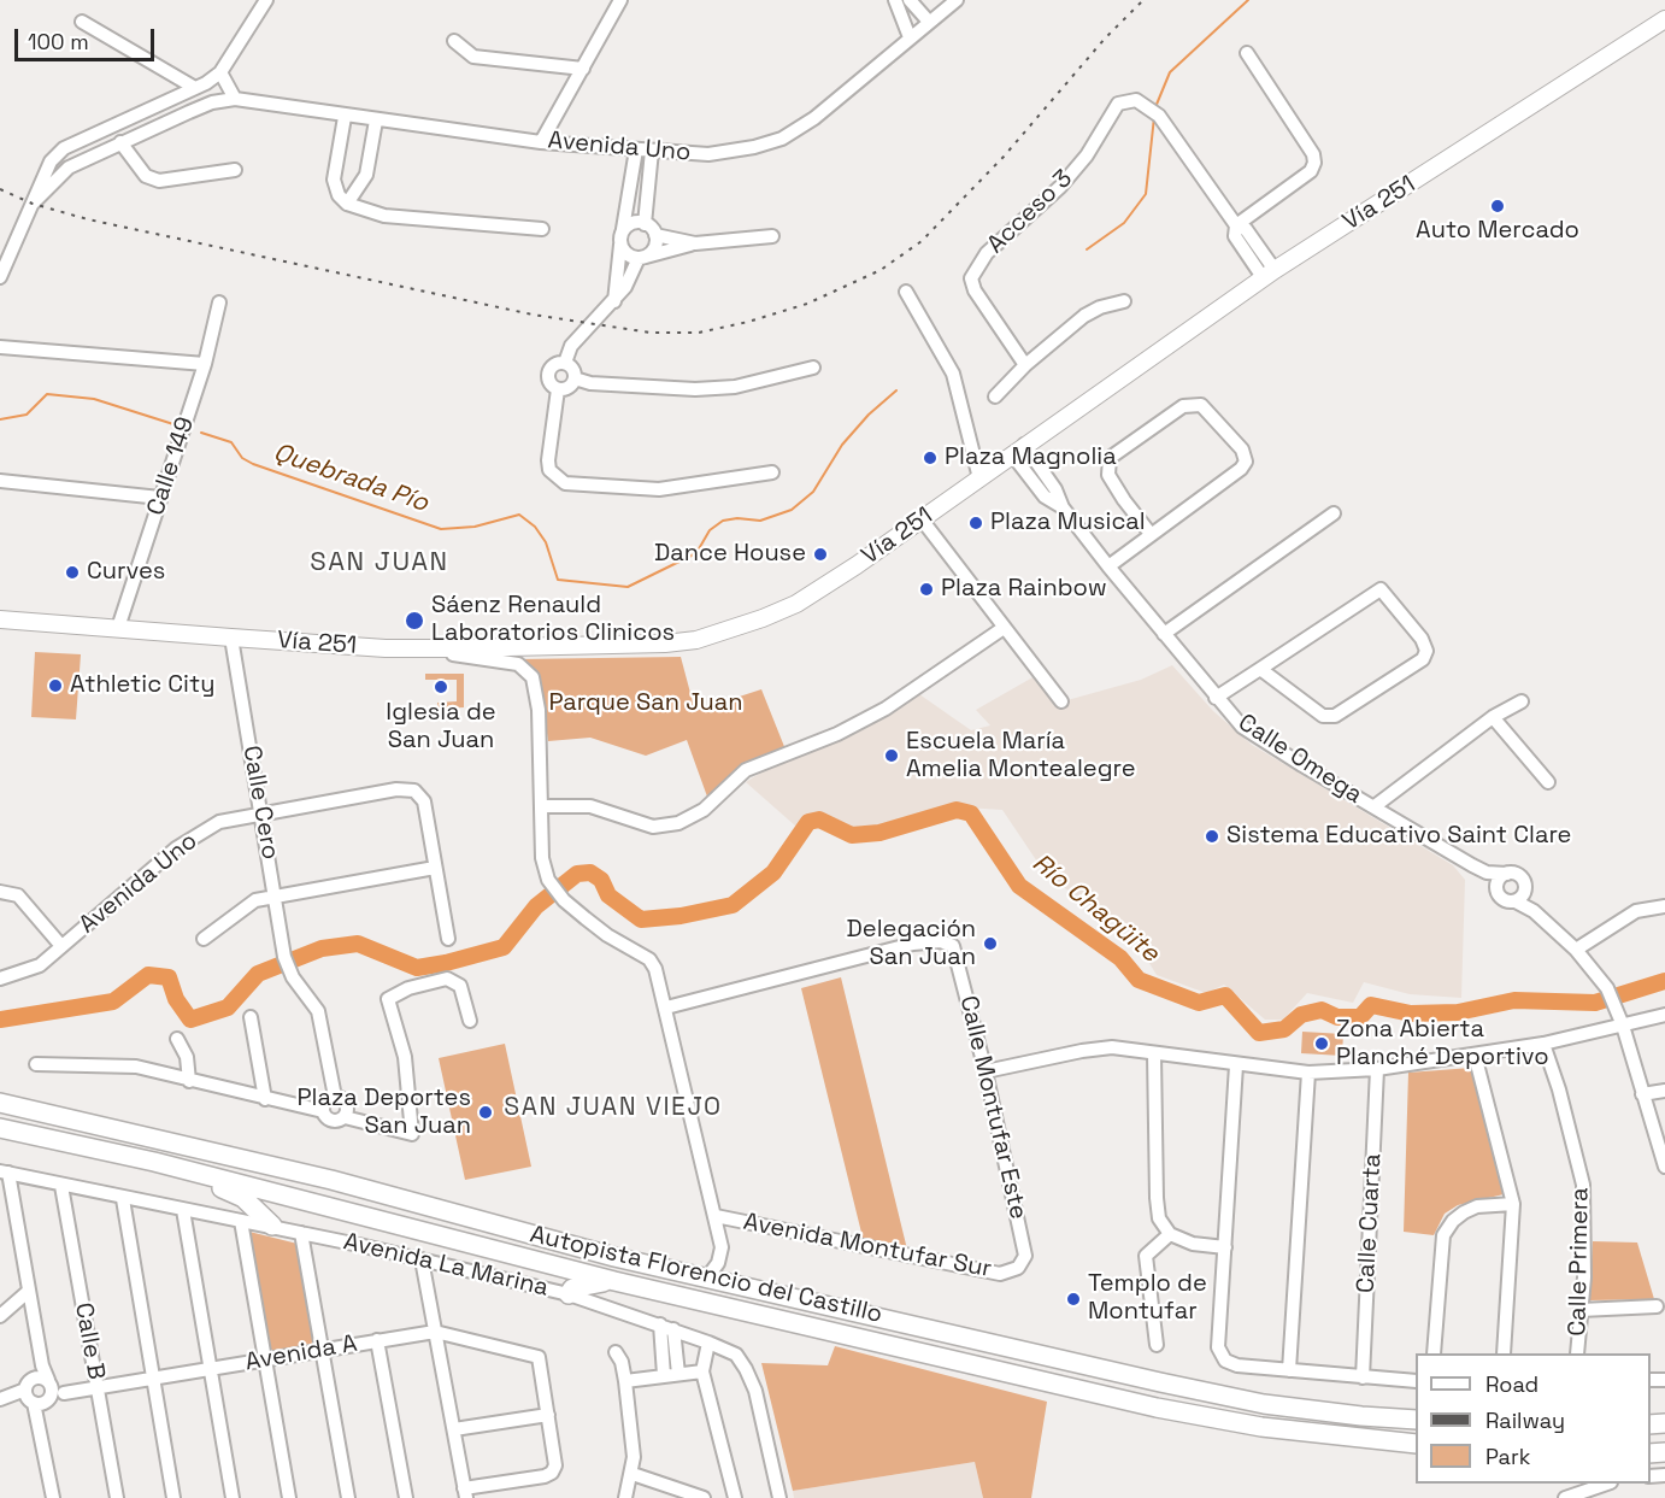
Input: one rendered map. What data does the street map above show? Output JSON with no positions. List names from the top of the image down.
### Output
{
  "streets": {
    "highway": ["Autopista Florencio del Castillo"],
    "main road": ["Vía 251"],
    "street": [
      "Avenida Uno",
      "Acceso 3",
      "Calle 149",
      "Calle Omega",
      "Calle Cero",
      "Calle Montufar Este",
      "Calle Cuarta",
      "Avenida Montufar Sur",
      "Calle Primera",
      "Avenida La Marina",
      "Calle B",
      "Avenida A"
    ]
  },
  "crossings": [
    ["Avenida Uno", "Calle Cero"],
    ["Vía 251", "Acceso 3"],
    ["Vía 251", "Calle 149"],
    ["Vía 251", "Calle Omega"],
    ["Vía 251", "Calle Cero"],
    ["Calle Montufar Este", "Avenida Montufar Sur"],
    ["Avenida La Marina", "Calle B"],
    ["Calle B", "Avenida A"]
  ],
  "districts": ["SAN JUAN", "SAN JUAN VIEJO"],
  "water": ["Quebrada Pío", "Río Chagüite"],
  "parks": ["Parque San Juan"],
  "places": [
    "Auto Mercado",
    "Plaza Magnolia",
    "Plaza Musical",
    "Dance House",
    "Curves",
    "Plaza Rainbow",
    "Sáenz Renauld Laboratorios Clinicos",
    "Athletic City",
    "Iglesia de San Juan",
    "Escuela María Amelia Montealegre",
    "Sistema Educativo Saint Clare",
    "Delegación San Juan",
    "Zona Abierta Planché Deportivo",
    "Plaza Deportes San Juan",
    "Templo de Montufar"
  ],
  "legend": ["Road", "Railway", "Park"],
  "scale_bar": "100 m"
}
